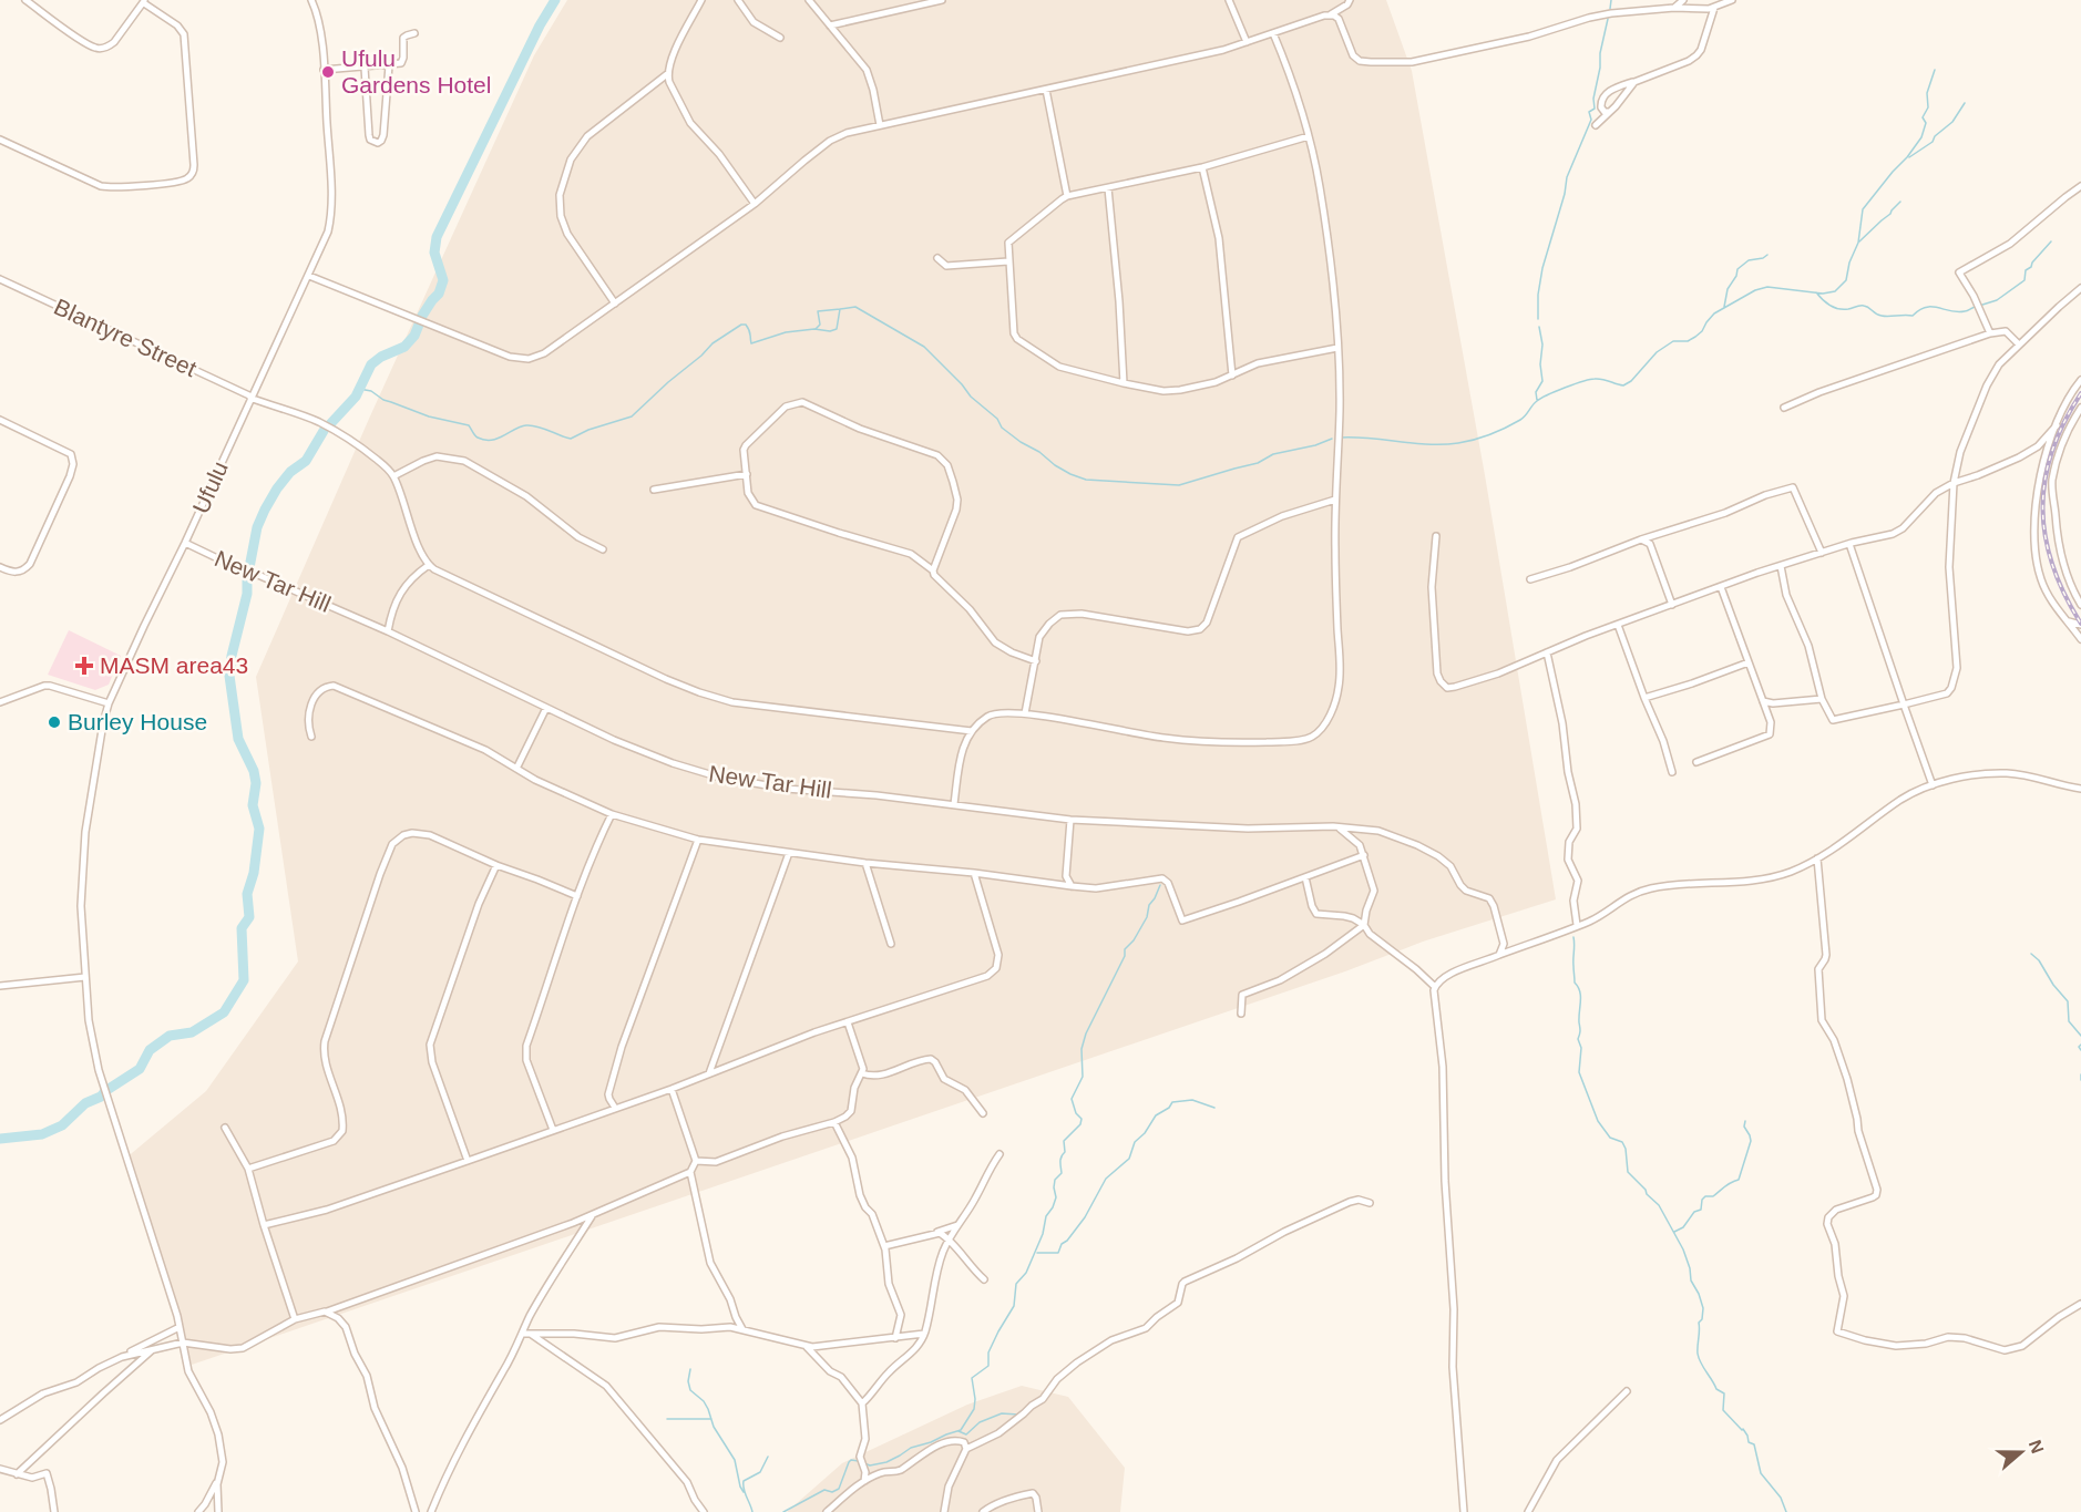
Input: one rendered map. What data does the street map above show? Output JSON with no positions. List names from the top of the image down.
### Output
{
  "streets": {
    "street": ["Blantyre Street", "Ufulu", "New Tar Hill"]
  },
  "crossings": [
    ["Blantyre Street", "Ufulu"],
    ["Ufulu", "New Tar Hill"]
  ],
  "places": {
    "other": ["Ufulu Gardens Hotel", "Burley House"],
    "health": ["MASM area43"]
  },
  "north": "right"
}
